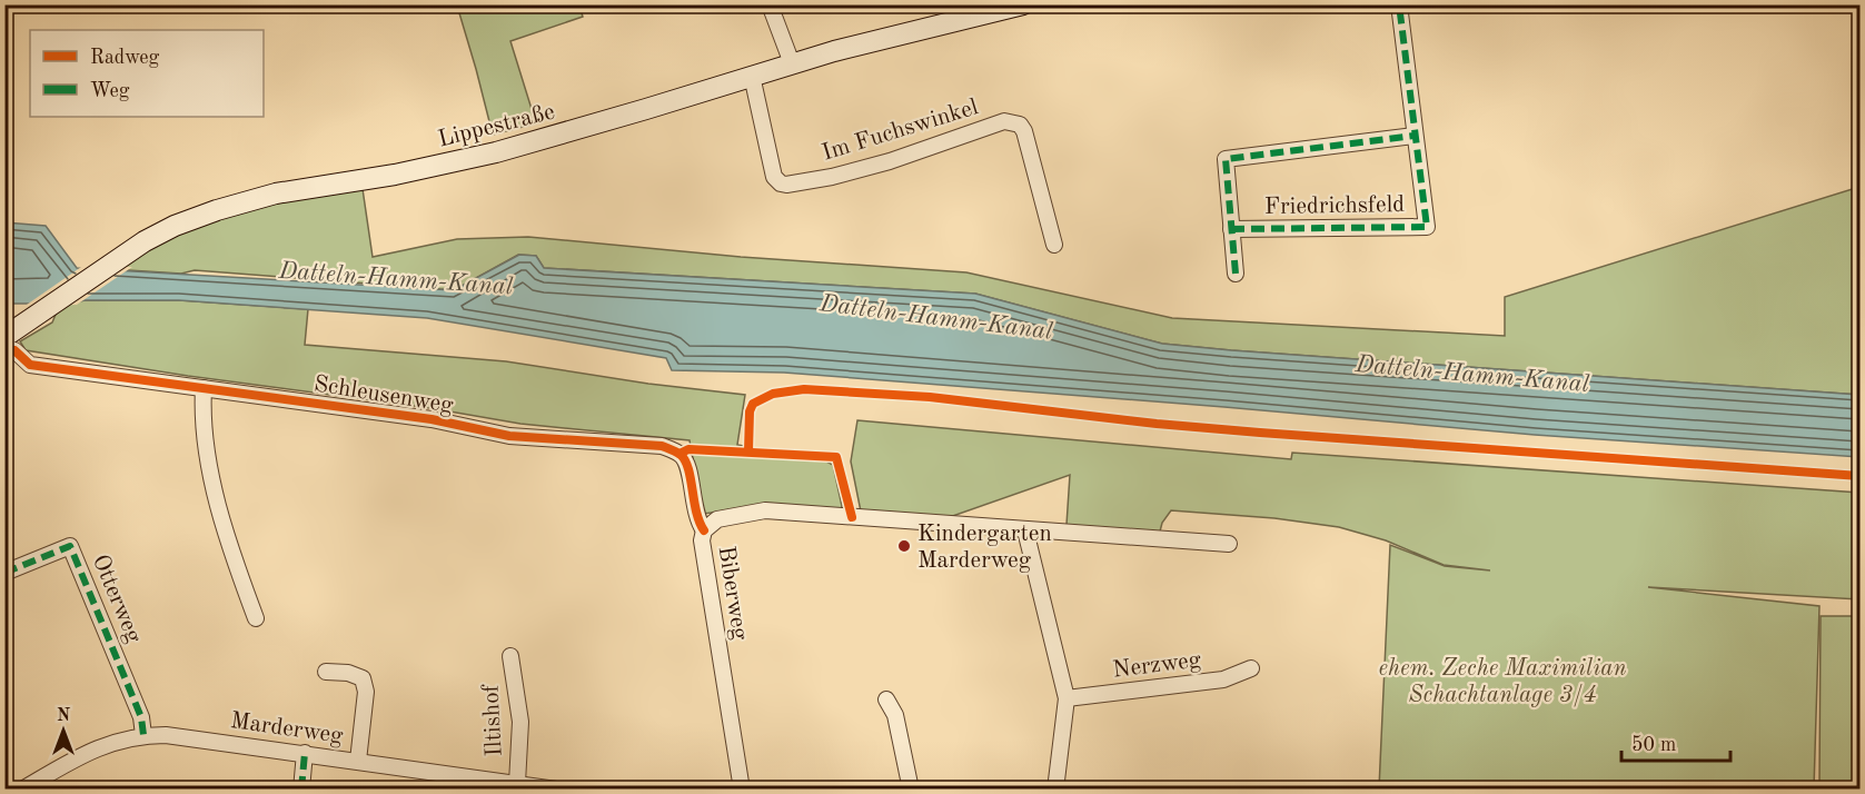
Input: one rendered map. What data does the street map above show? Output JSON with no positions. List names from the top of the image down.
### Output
{
  "streets": {
    "main road": ["Lippestraße"],
    "street": [
      "Im Fuchswinkel",
      "Friedrichsfeld",
      "Schleusenweg",
      "Biberweg",
      "Otterweg",
      "Nerzweg",
      "Iltishof",
      "Marderweg"
    ]
  },
  "crossings": [
    ["Lippestraße", "Im Fuchswinkel"],
    ["Schleusenweg", "Biberweg"],
    ["Otterweg", "Marderweg"],
    ["Iltishof", "Marderweg"]
  ],
  "water": ["Datteln-Hamm-Kanal"],
  "parks": ["ehem. Zeche Maximilian Schachtanlage 3/4"],
  "places": ["Kindergarten Marderweg"],
  "legend": ["Radweg", "Weg"],
  "scale_bar": "50 m",
  "north": "top"
}
